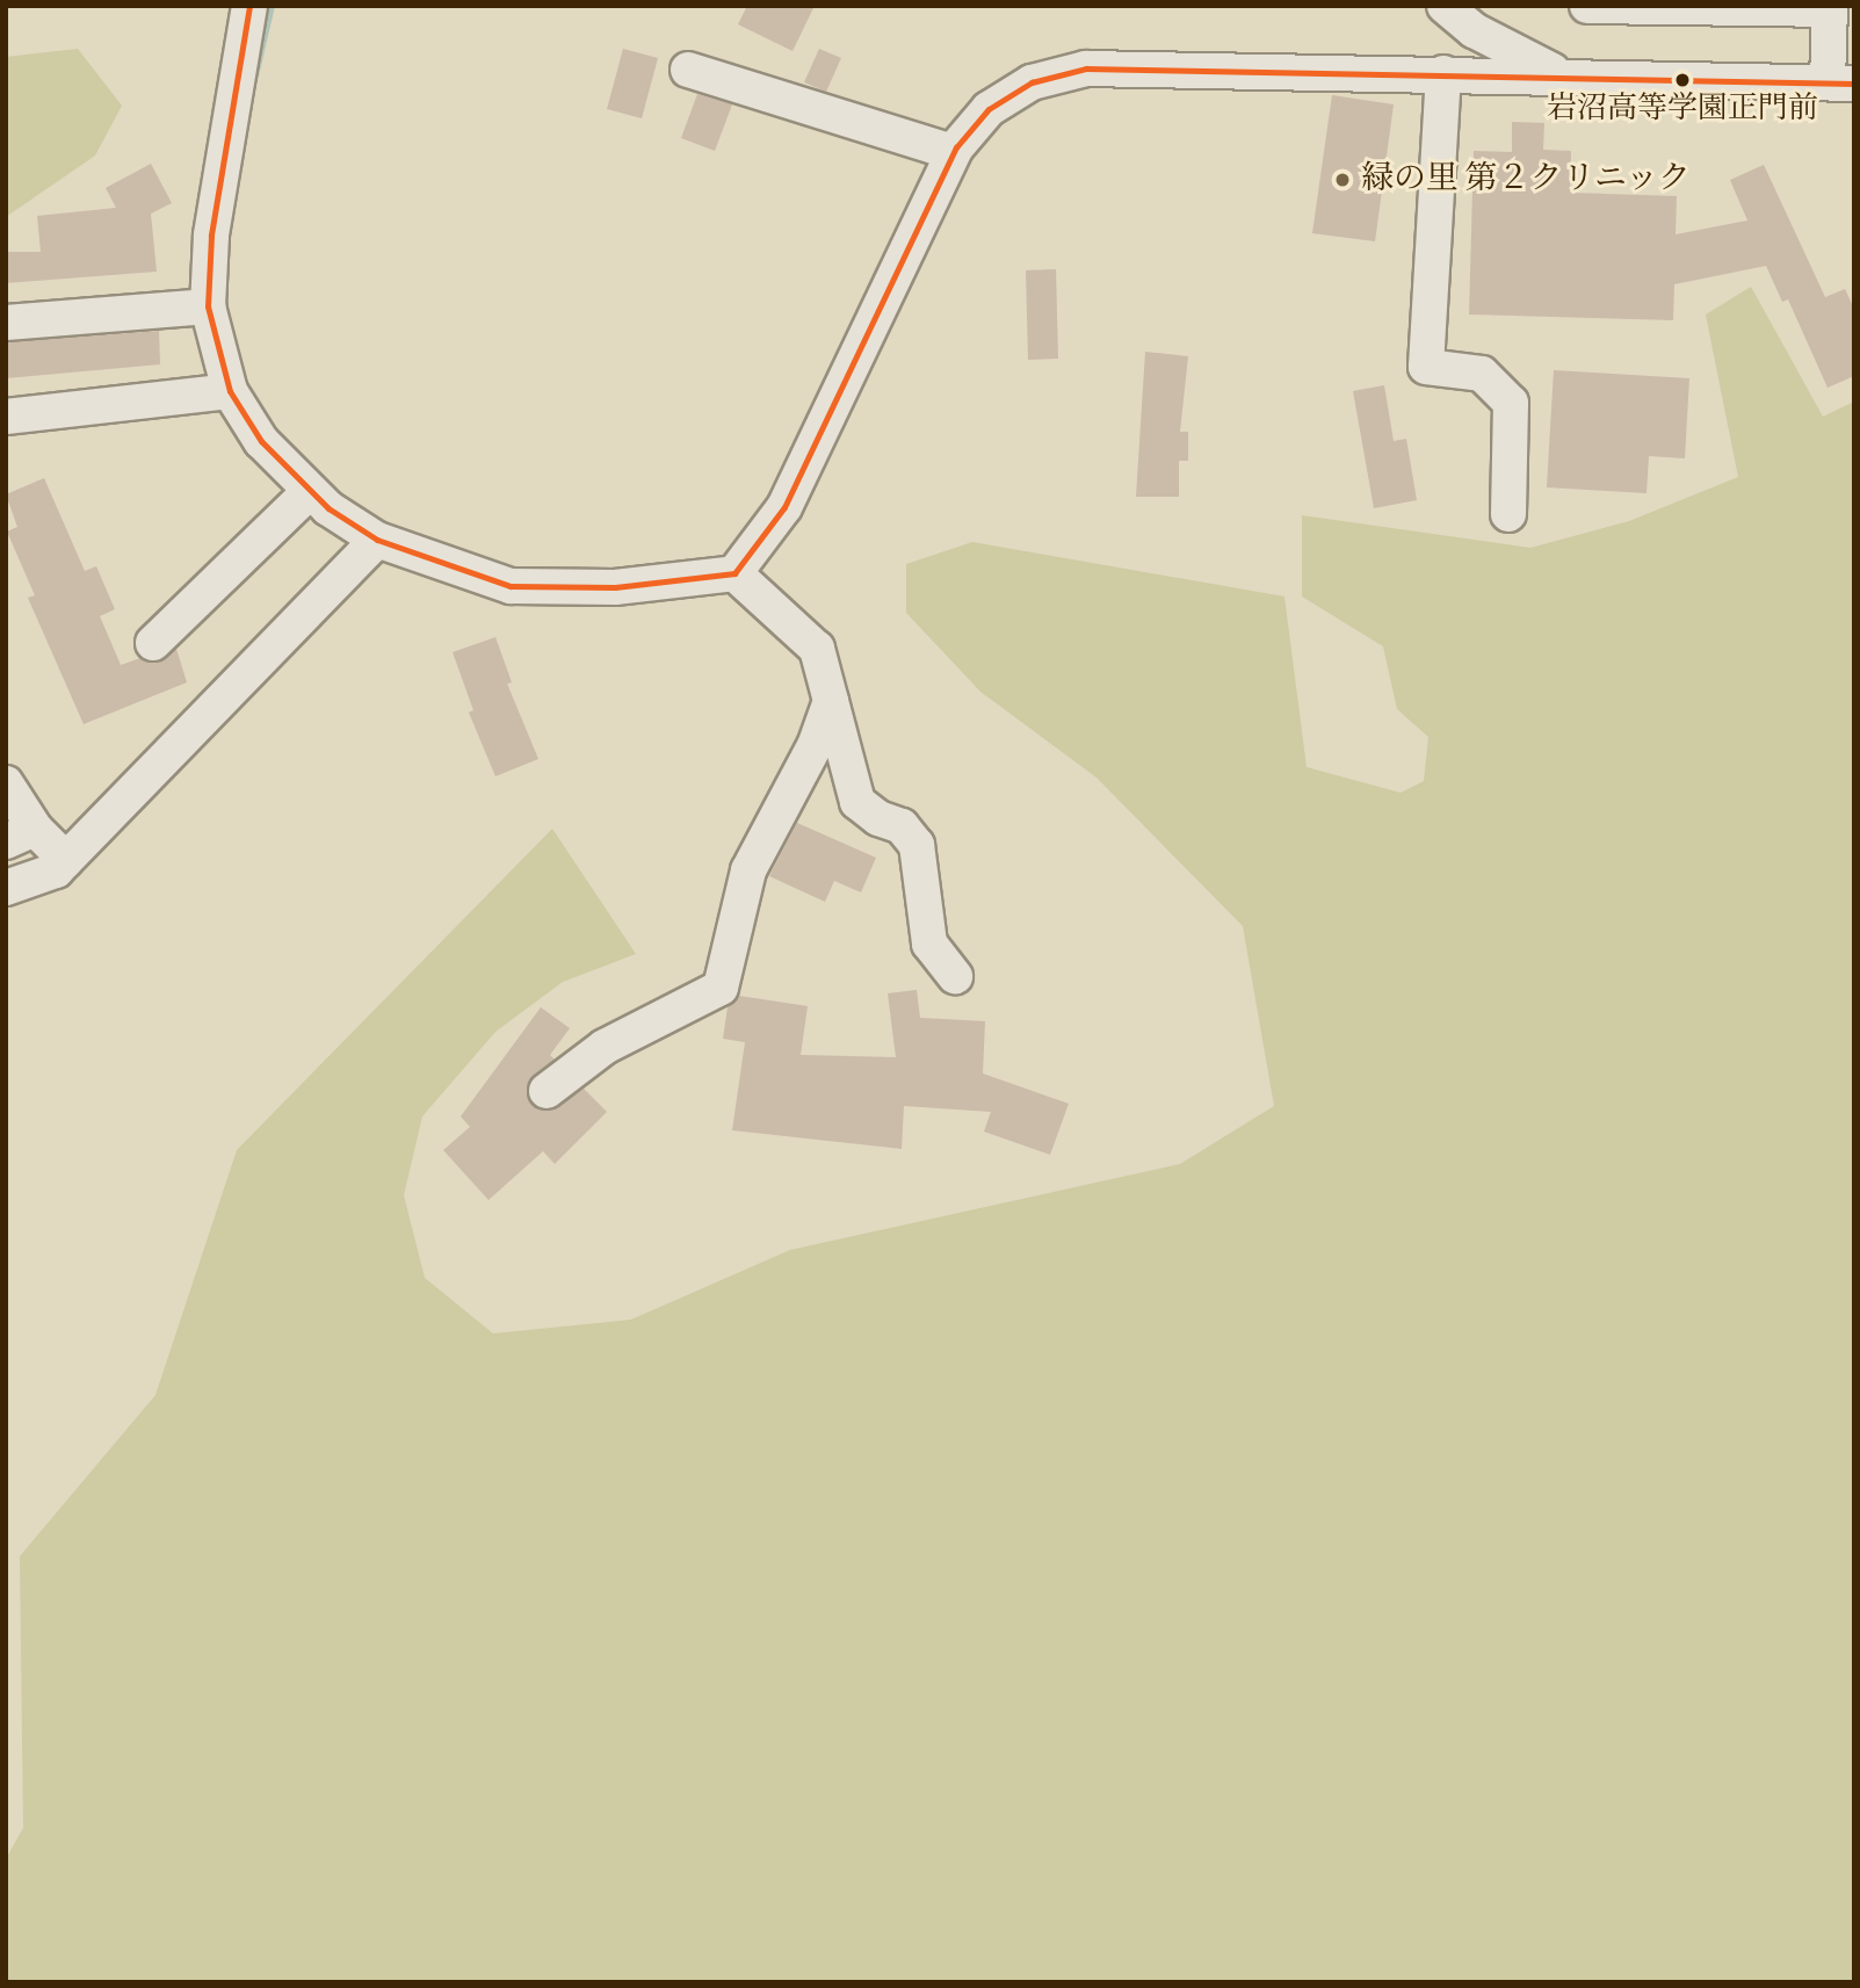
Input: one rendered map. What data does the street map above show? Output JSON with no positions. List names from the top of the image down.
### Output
{
  "places": ["岩沼高等学園正門前", "緑の里 第２クリニック"]
}
